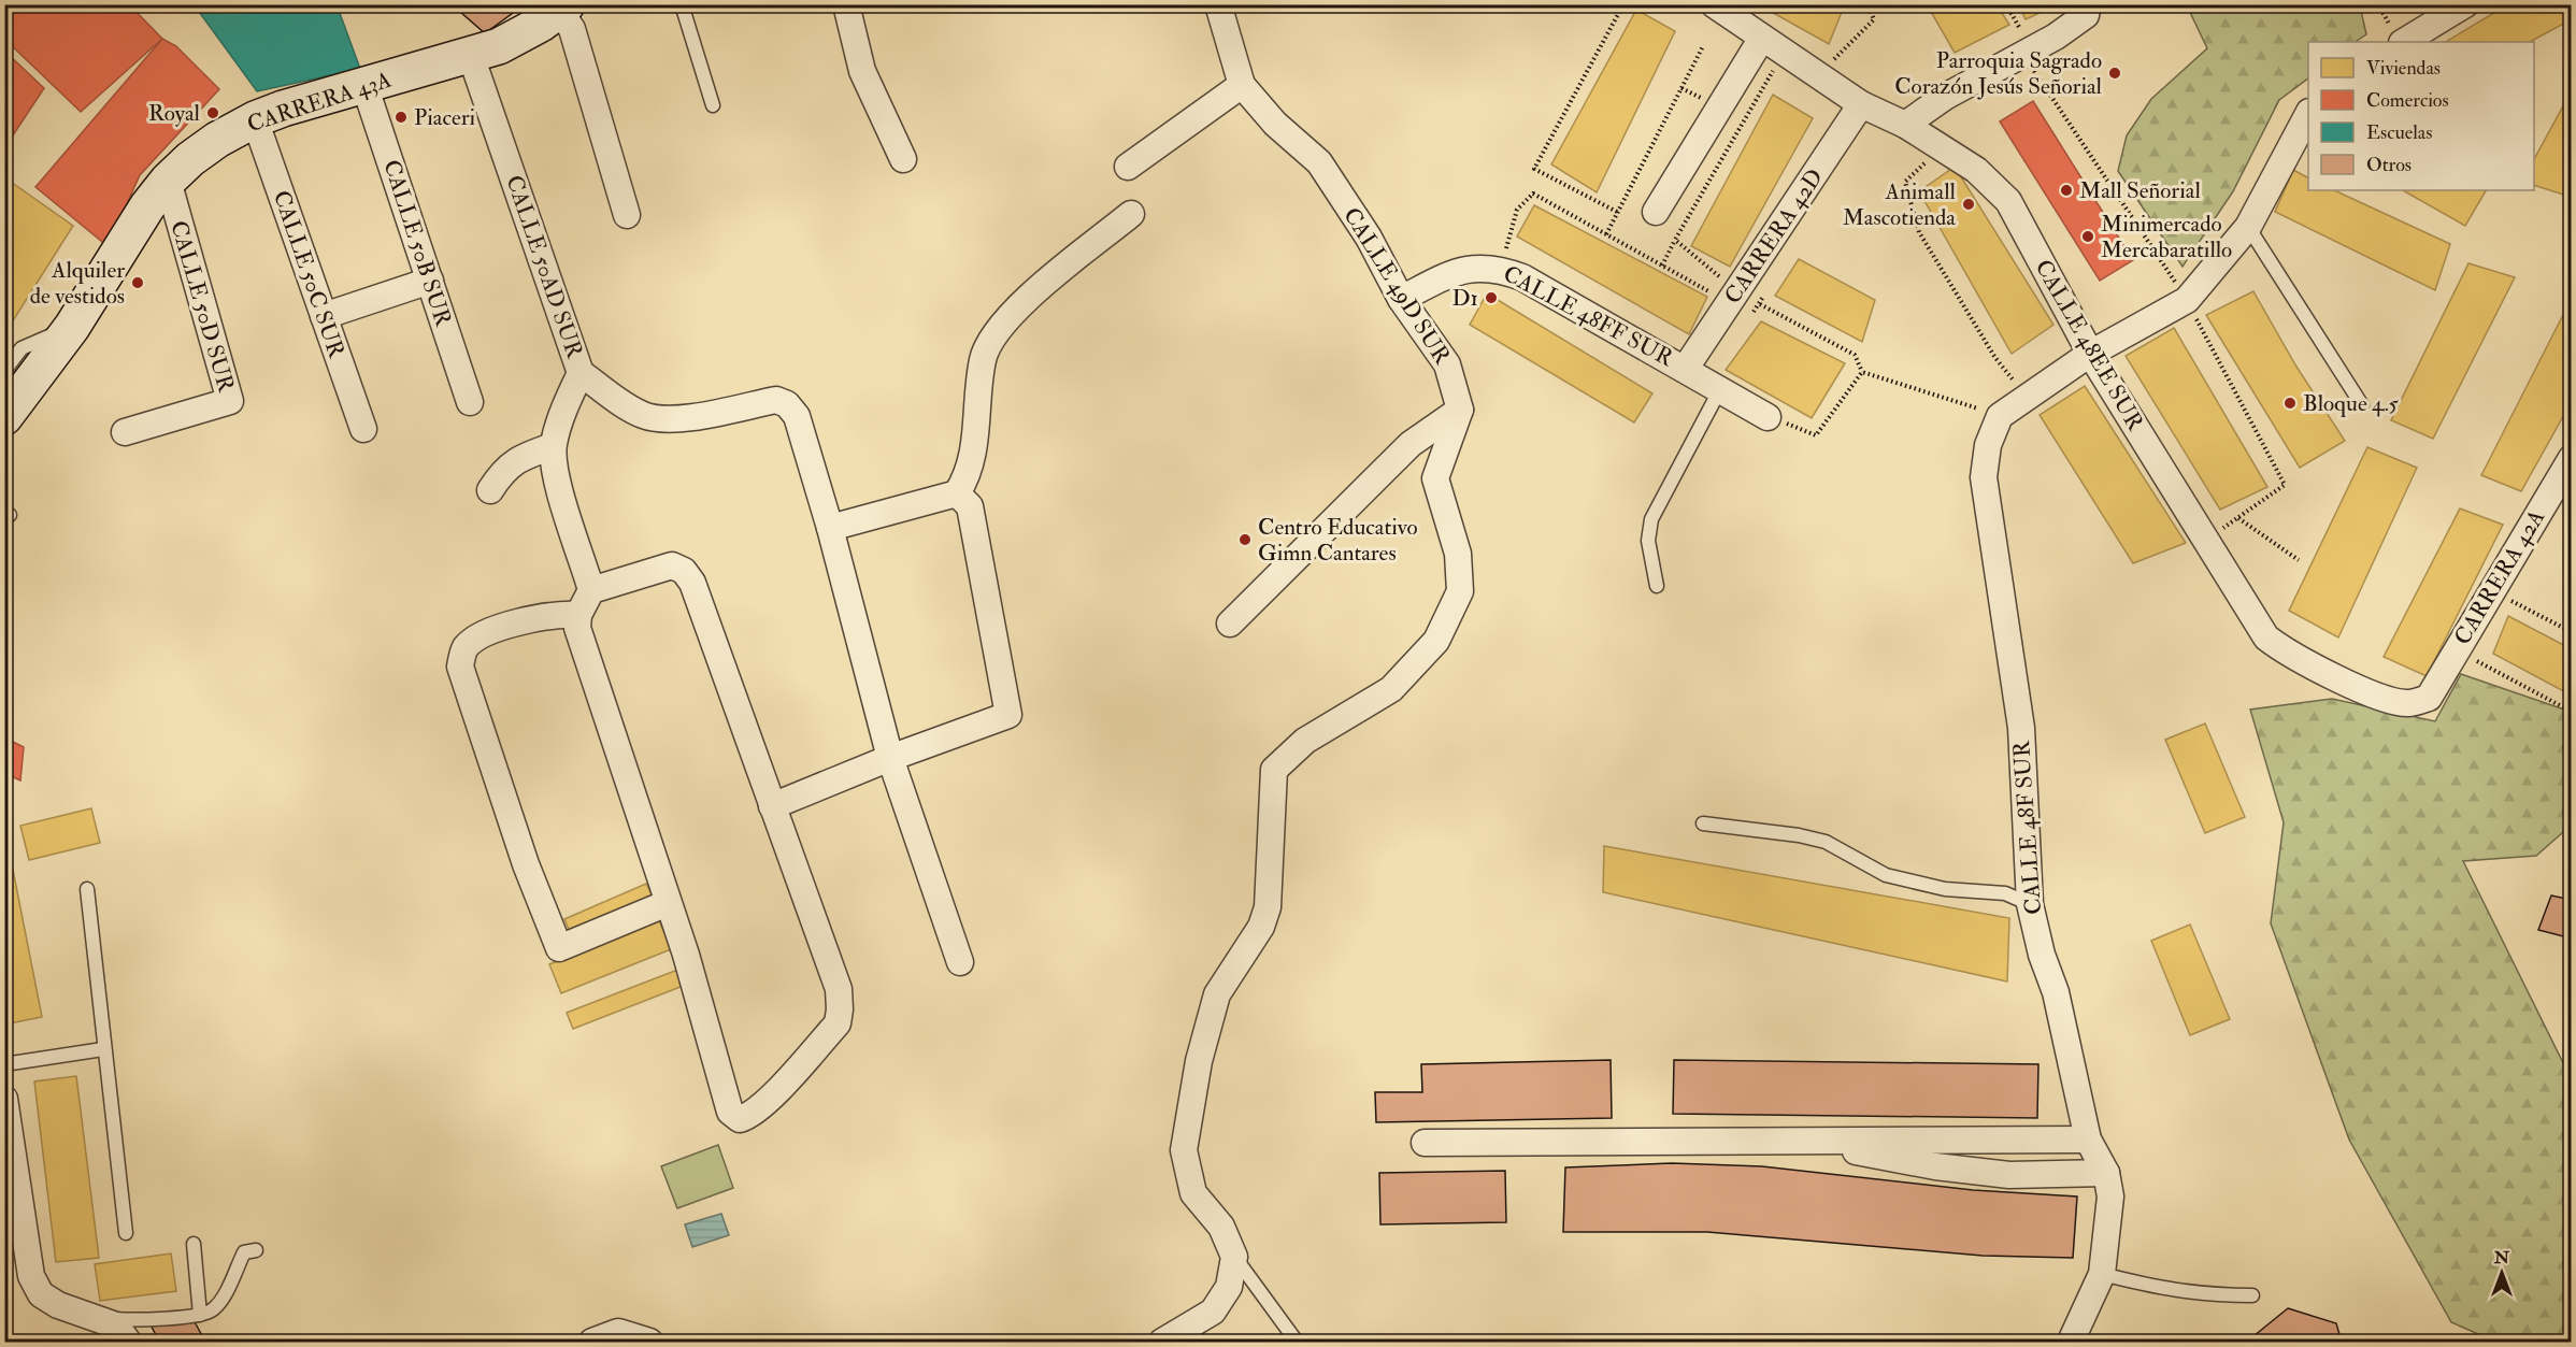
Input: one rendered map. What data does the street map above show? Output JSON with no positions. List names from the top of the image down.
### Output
{
  "streets": {
    "main road": ["CARRERA 43A"],
    "street": [
      "CARRERA 42D",
      "CALLE 50B SUR",
      "CALLE 50AD SUR",
      "CALLE 50C SUR",
      "CALLE 49D SUR",
      "CALLE 50D SUR",
      "CALLE 48FF SUR",
      "CALLE 48EE SUR",
      "CARRERA 42A",
      "CALLE 48F SUR"
    ]
  },
  "crossings": [
    ["CARRERA 43A", "CALLE 50B SUR"],
    ["CARRERA 43A", "CALLE 50AD SUR"],
    ["CARRERA 43A", "CALLE 50C SUR"],
    ["CARRERA 43A", "CALLE 50D SUR"],
    ["CARRERA 42D", "CALLE 48FF SUR"],
    ["CARRERA 42D", "CALLE 48EE SUR"],
    ["CALLE 49D SUR", "CALLE 48FF SUR"],
    ["CALLE 48EE SUR", "CARRERA 42A"]
  ],
  "places": [
    "Parroquia Sagrado Corazón Jesús Señorial",
    "Royal",
    "Piaceri",
    "Mall Señorial",
    "Animall Mascotienda",
    "Minimercado Mercabaratillo",
    "Alquiler de vestidos",
    "D1",
    "Bloque 4.5",
    "Centro Educativo Gimn Cantares"
  ],
  "legend": [
    "Viviendas",
    "Comercios",
    "Escuelas",
    "Otros"
  ],
  "north": "top"
}
